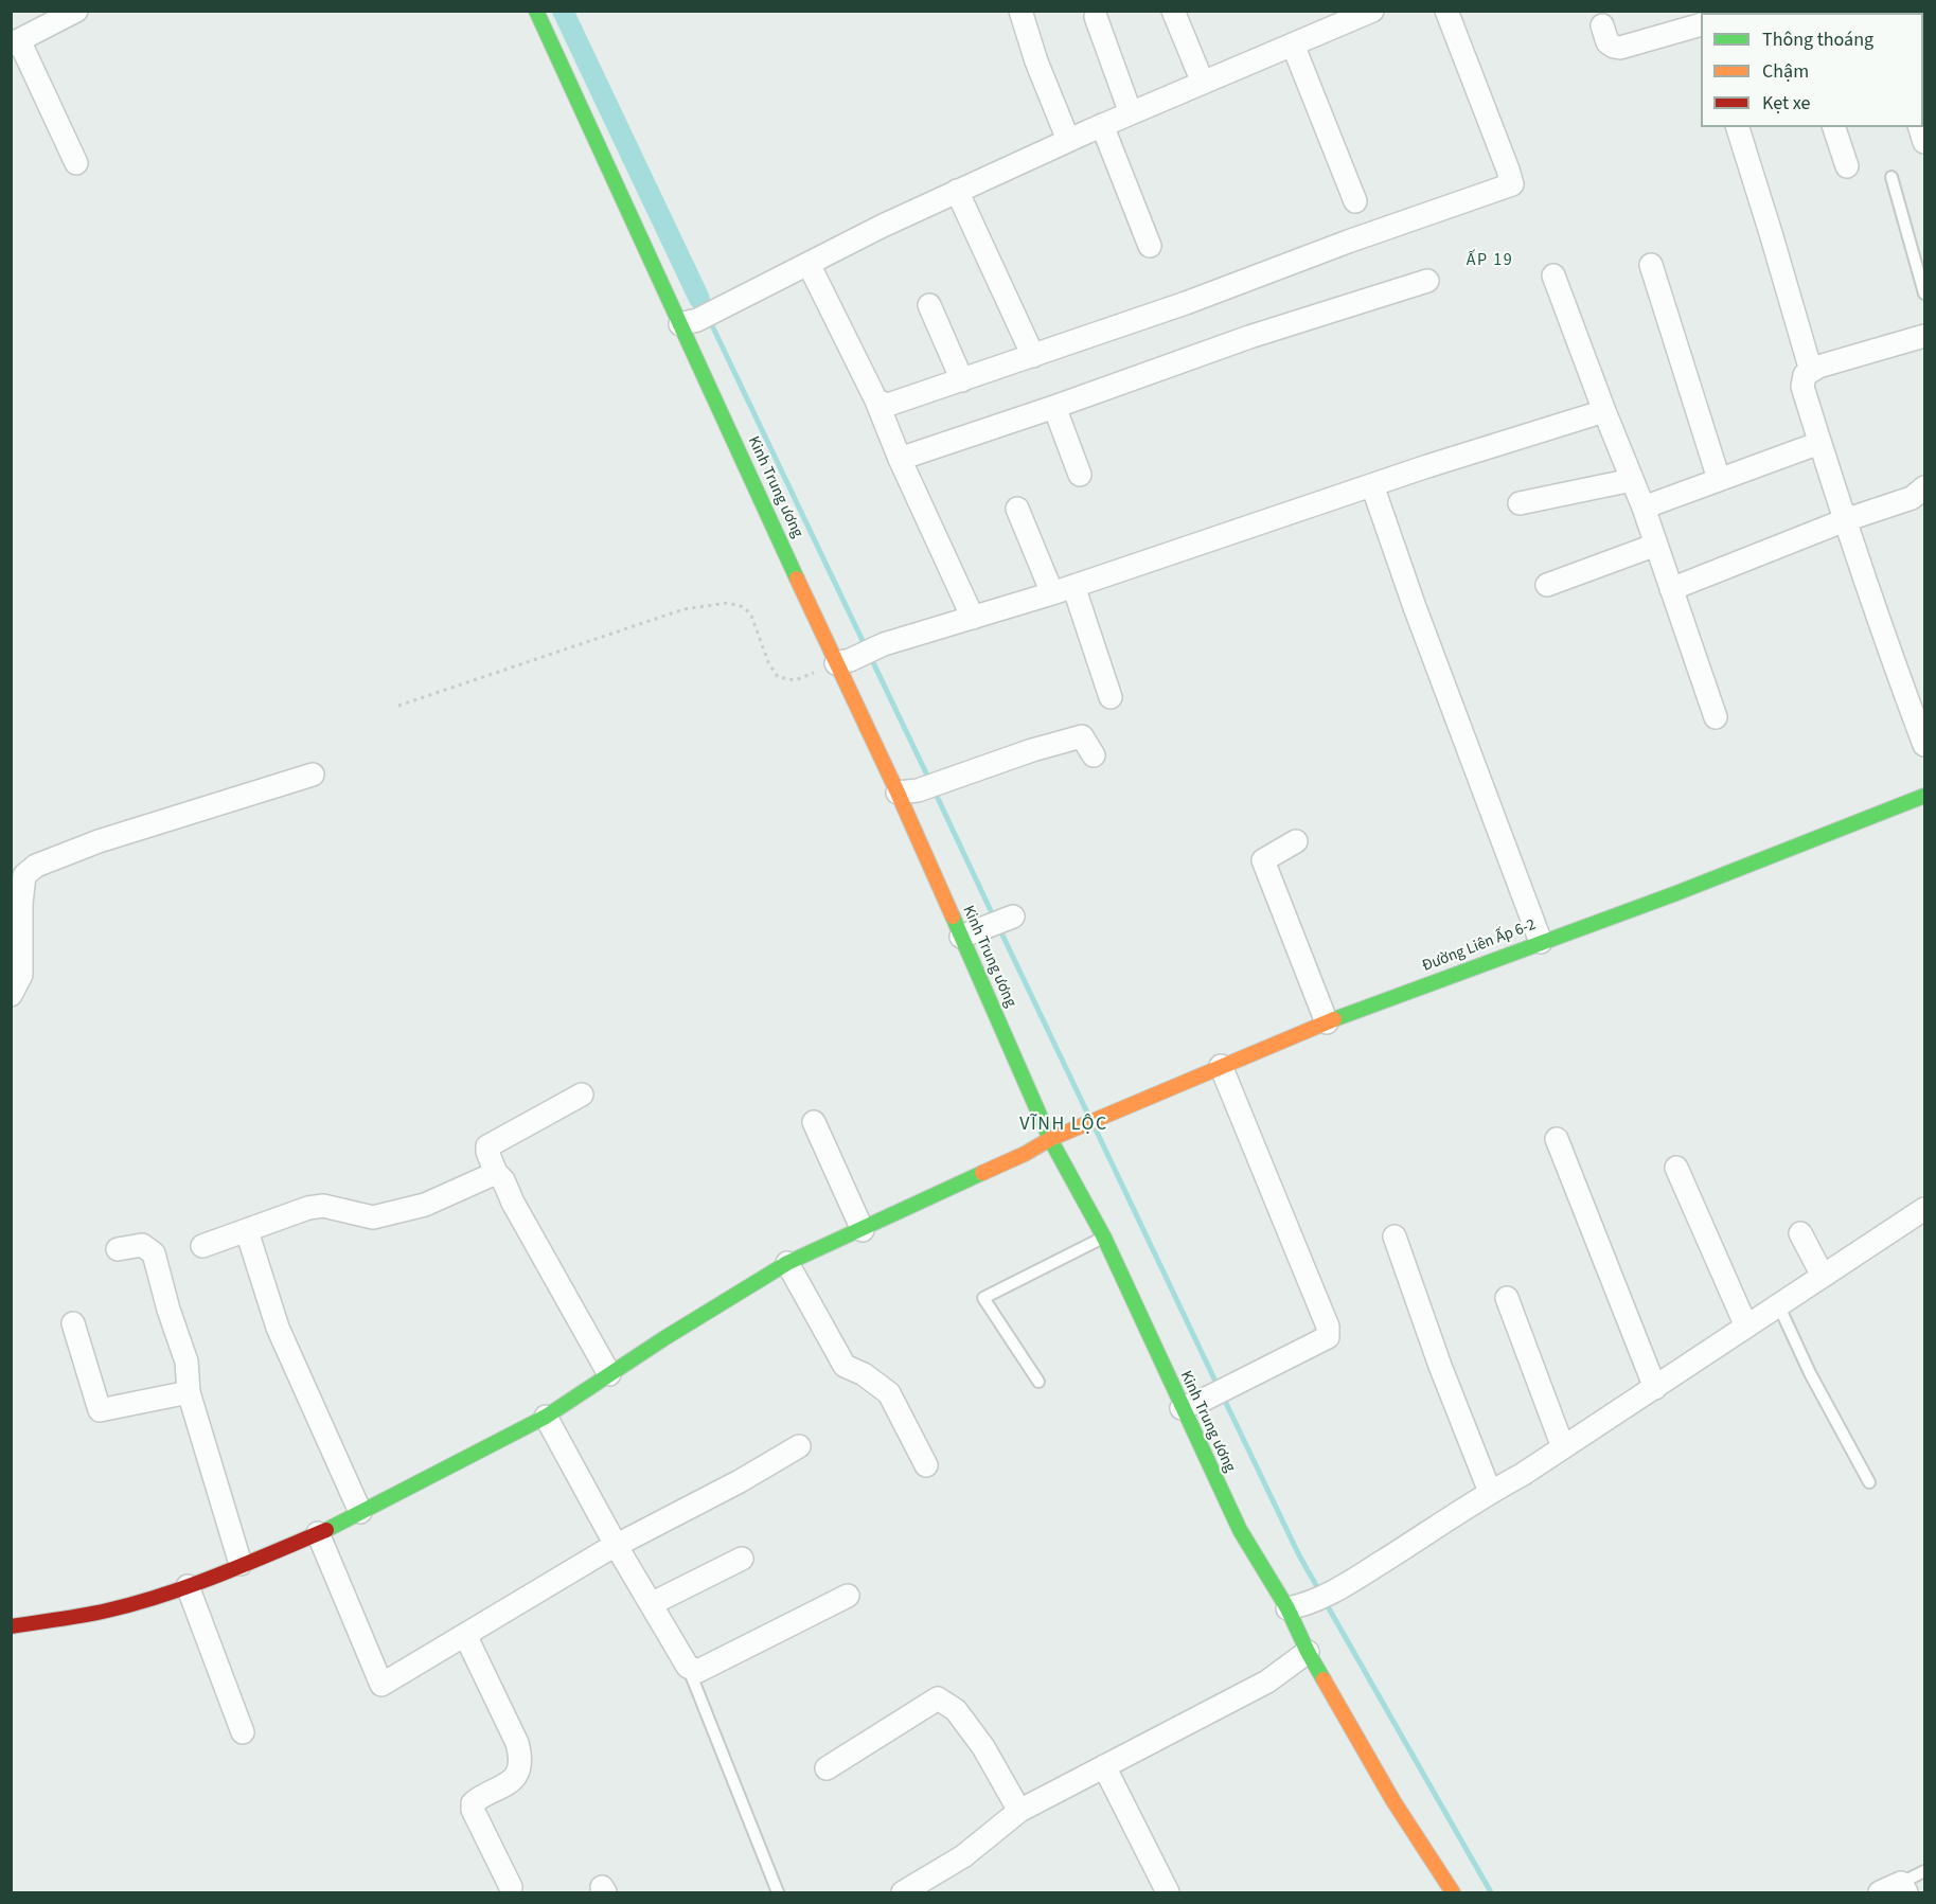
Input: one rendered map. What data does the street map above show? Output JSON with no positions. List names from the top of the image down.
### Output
{
  "streets": {
    "street": ["Kinh Trung ương", "Đường Liên Ấp 6-2"]
  },
  "crossings": [
    ["Kinh Trung ương", "Đường Liên Ấp 6-2"]
  ],
  "districts": ["ẤP 19", "VĨNH LỘC"],
  "legend": ["Thông thoáng", "Chậm", "Kẹt xe"]
}
